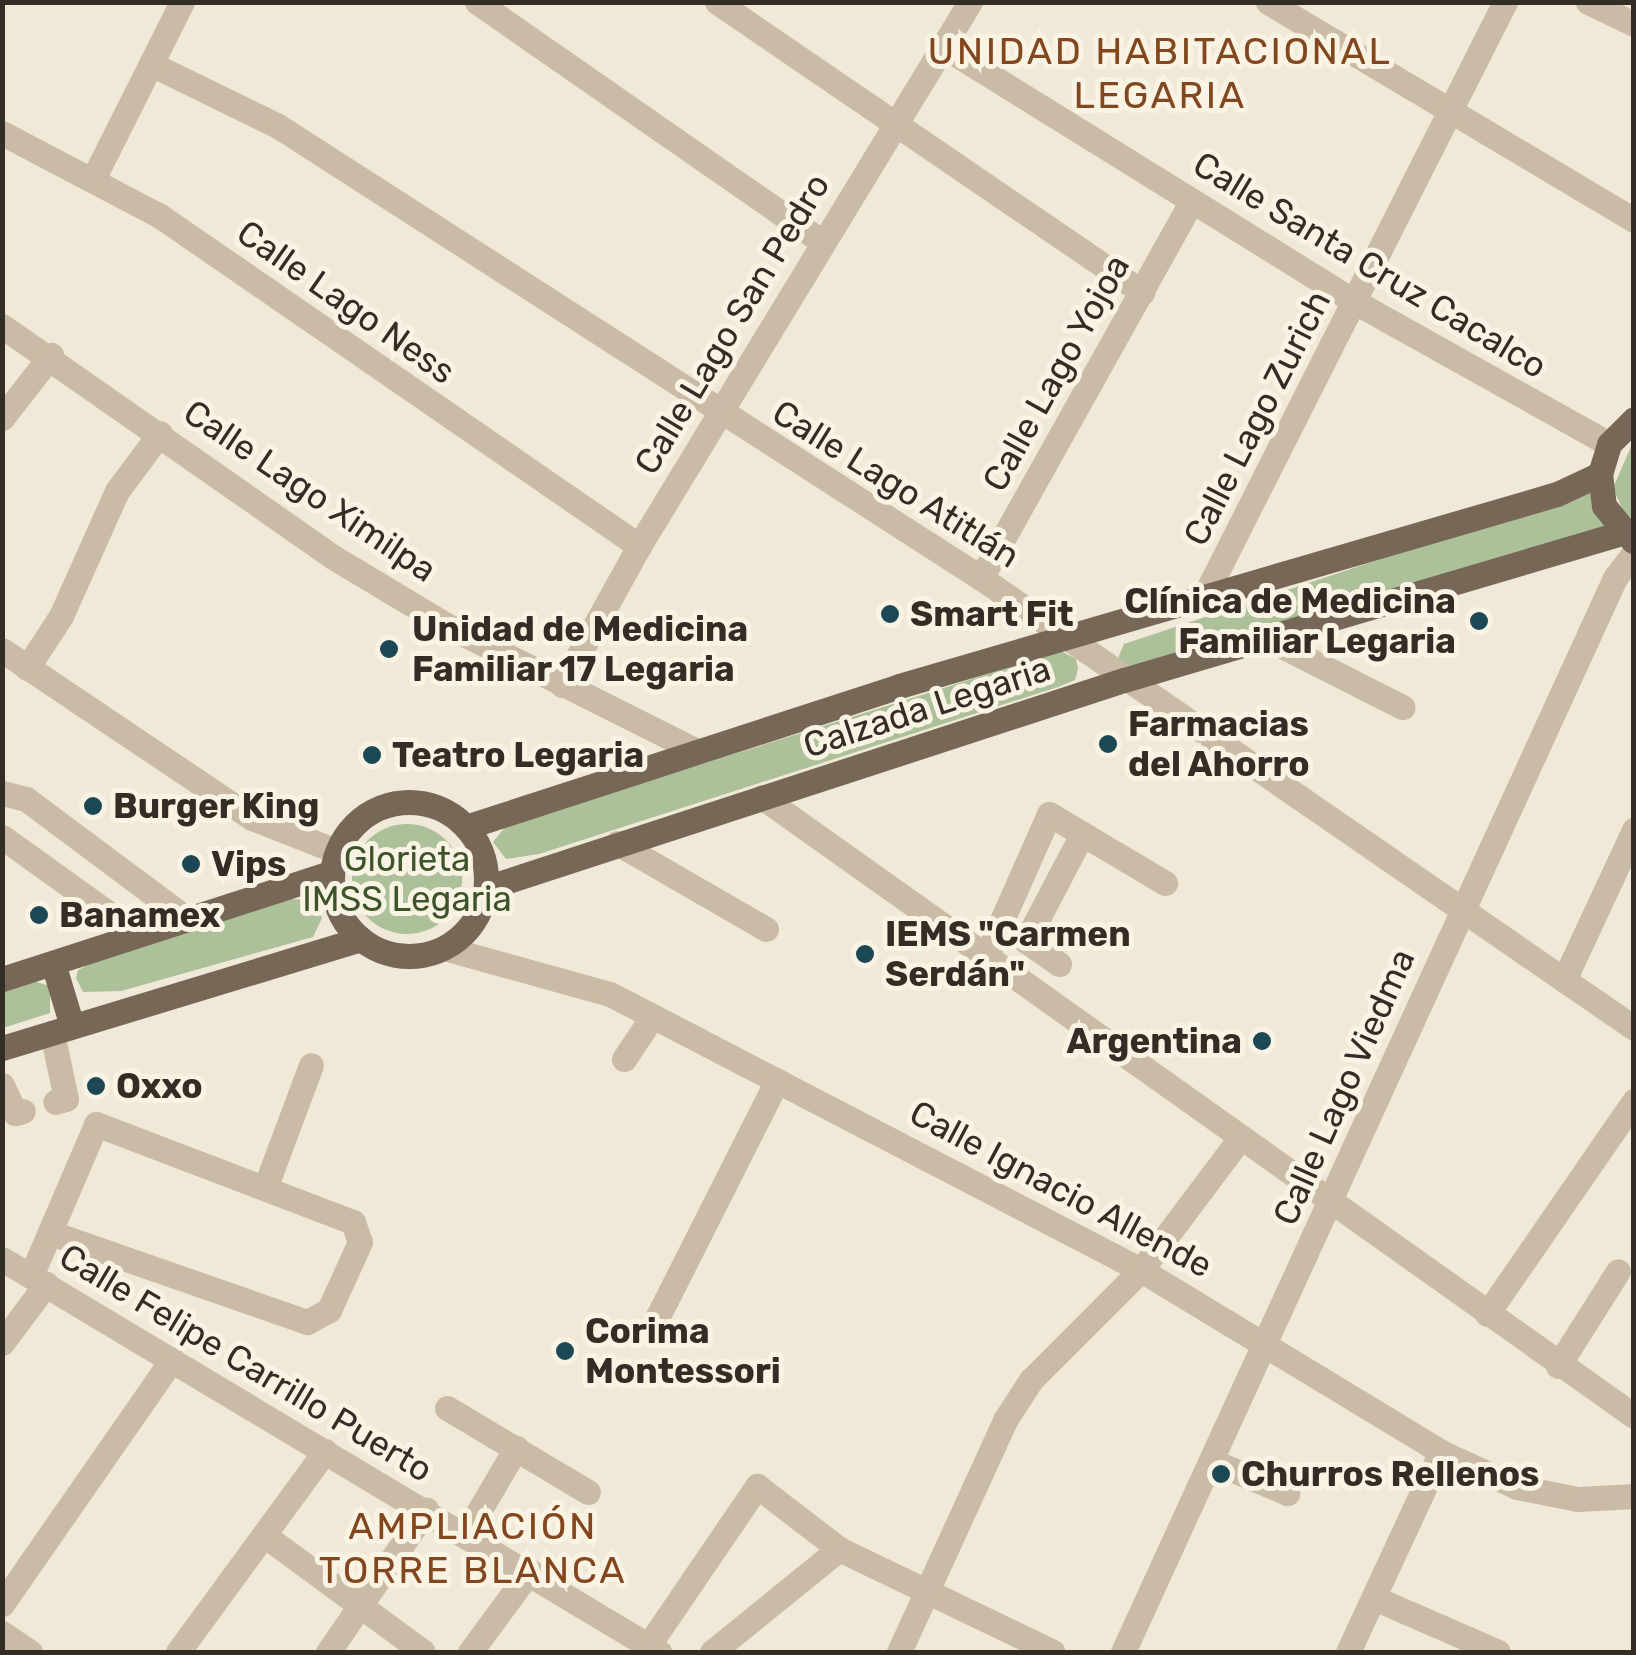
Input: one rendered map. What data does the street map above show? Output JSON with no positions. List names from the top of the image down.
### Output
{
  "streets": {
    "main road": ["Calzada Legaria"],
    "street": [
      "Calle Santa Cruz Cacalco",
      "Calle Lago Ness",
      "Calle Lago San Pedro",
      "Calle Lago Yojoa",
      "Calle Lago Zurich",
      "Calle Lago Atitlán",
      "Calle Lago Ximilpa",
      "Calle Lago Viedma",
      "Calle Ignacio Allende",
      "Calle Felipe Carrillo Puerto"
    ]
  },
  "crossings": [
    ["Calle Santa Cruz Cacalco", "Calle Lago San Pedro"],
    ["Calle Santa Cruz Cacalco", "Calle Lago Yojoa"],
    ["Calle Santa Cruz Cacalco", "Calle Lago Zurich"],
    ["Calle Lago Ness", "Calle Lago San Pedro"],
    ["Calle Lago San Pedro", "Calle Lago Atitlán"],
    ["Calle Lago San Pedro", "Calle Lago Ximilpa"],
    ["Calle Lago Yojoa", "Calle Lago Atitlán"],
    ["Calle Lago Zurich", "Calzada Legaria"],
    ["Calle Lago Atitlán", "Calzada Legaria"],
    ["Calle Lago Atitlán", "Calle Lago Viedma"],
    ["Calle Lago Ximilpa", "Calzada Legaria"],
    ["Calzada Legaria", "Calle Lago Viedma"],
    ["Calzada Legaria", "Calle Ignacio Allende"],
    ["Calle Lago Viedma", "Calle Ignacio Allende"]
  ],
  "districts": ["UNIDAD HABITACIONAL LEGARIA", "AMPLIACIÓN TORRE BLANCA"],
  "parks": ["Glorieta IMSS Legaria"],
  "places": [
    "Smart Fit",
    "Clínica de Medicina Familiar Legaria",
    "Unidad de Medicina Familiar 17 Legaria",
    "Farmacias del Ahorro",
    "Teatro Legaria",
    "Burger King",
    "Vips",
    "Banamex",
    "IEMS \"Carmen Serdán\"",
    "Argentina",
    "Oxxo",
    "Corima Montessori",
    "Churros Rellenos"
  ]
}
